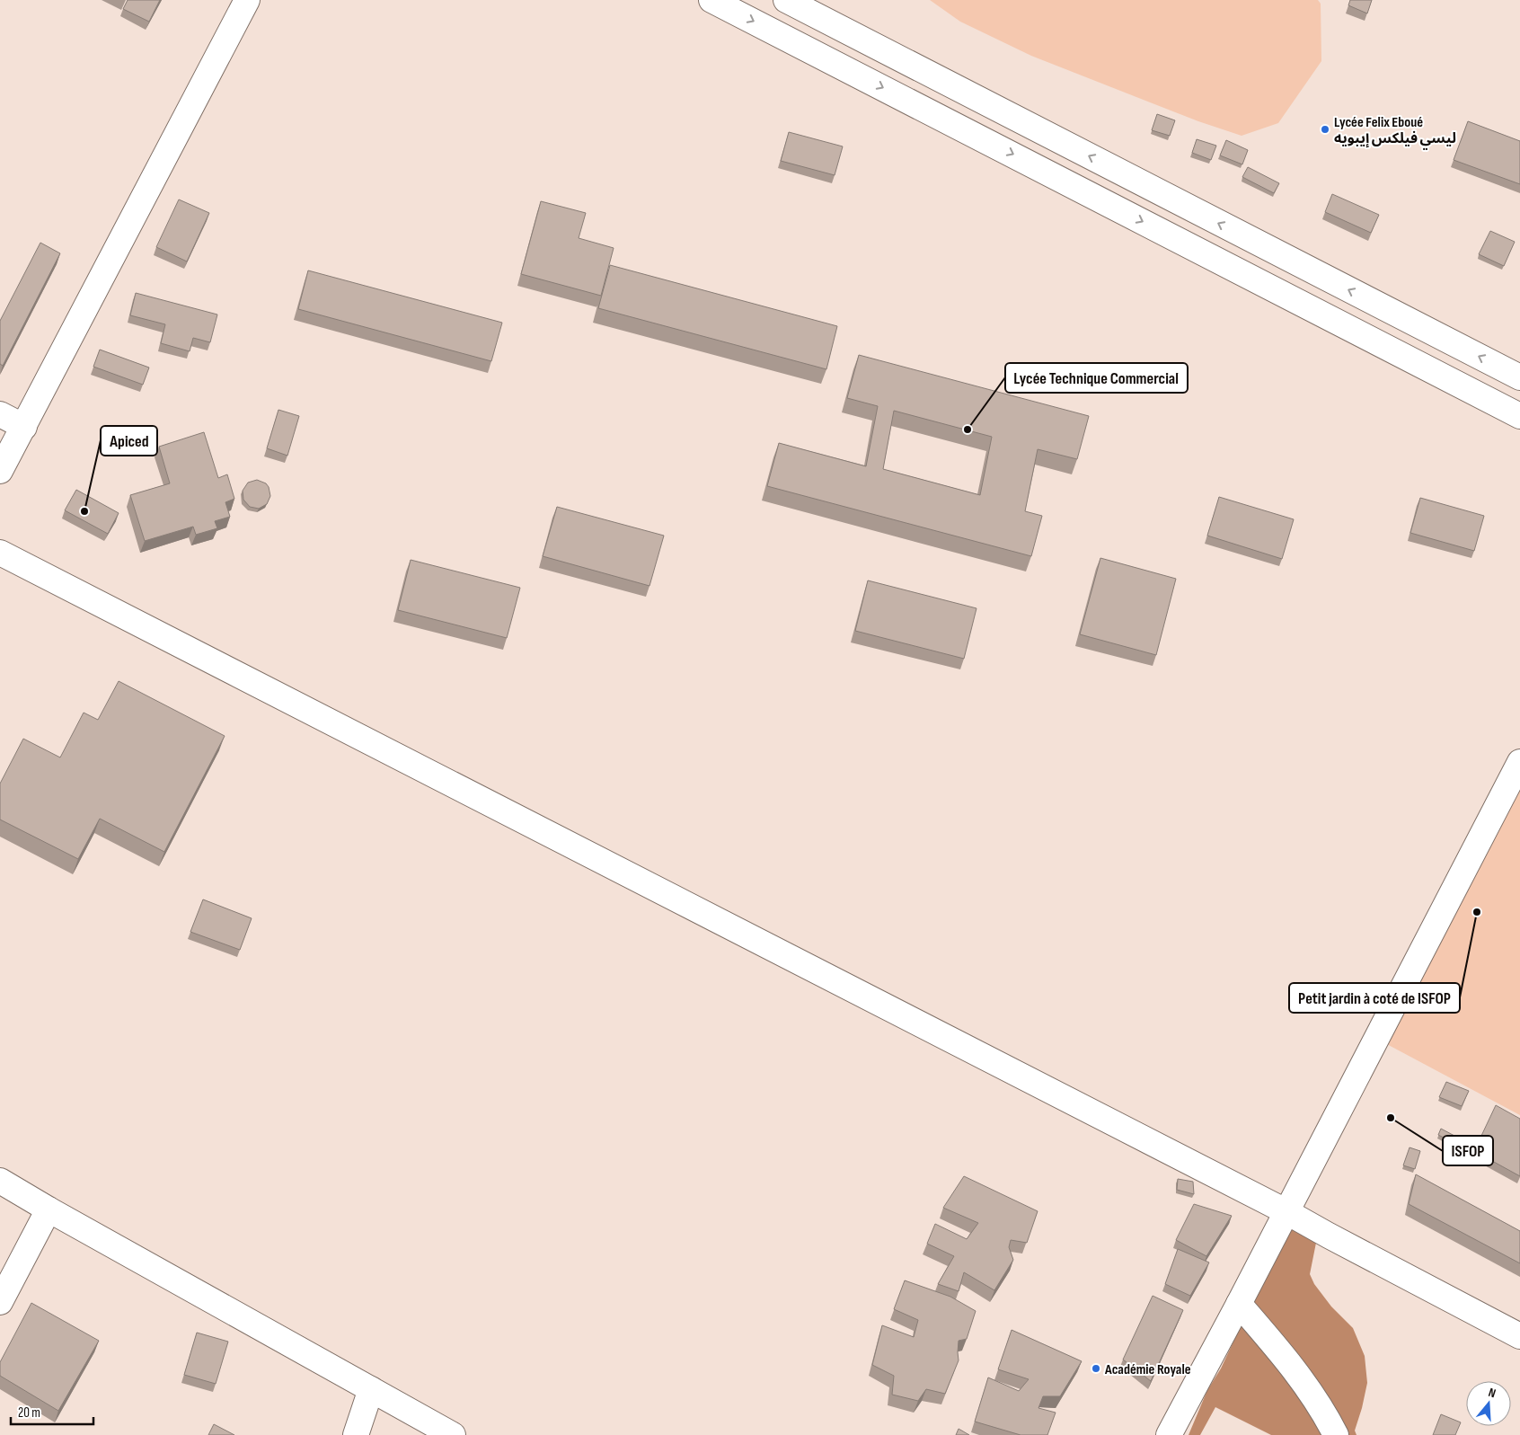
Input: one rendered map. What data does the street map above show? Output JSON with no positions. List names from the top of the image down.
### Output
{
  "places": [
    "Lycée Felix Eboué ليسي فيلكس إيبويه",
    "Lycée Technique Commercial",
    "Apiced",
    "Petit jardin à coté de ISFOP",
    "ISFOP",
    "Académie Royale"
  ],
  "scale_bar": "20 m",
  "north": "top"
}
